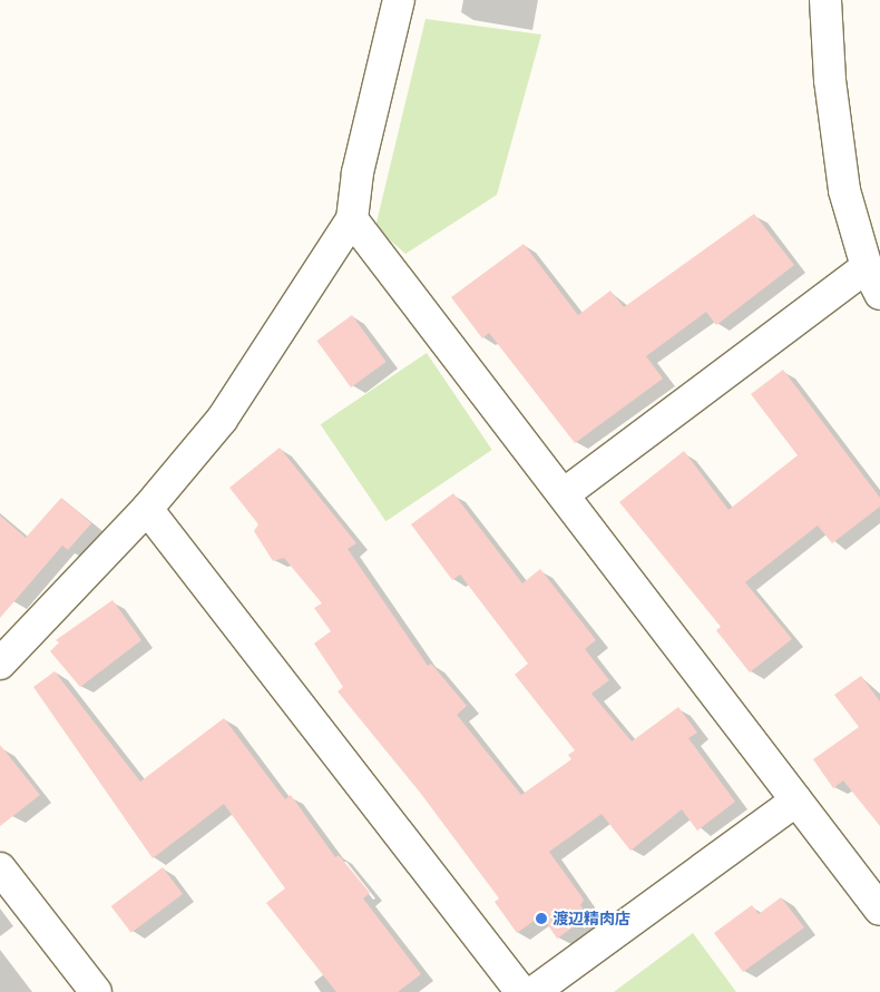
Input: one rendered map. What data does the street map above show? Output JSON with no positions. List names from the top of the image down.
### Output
{
  "places": ["渡辺精肉店"]
}
